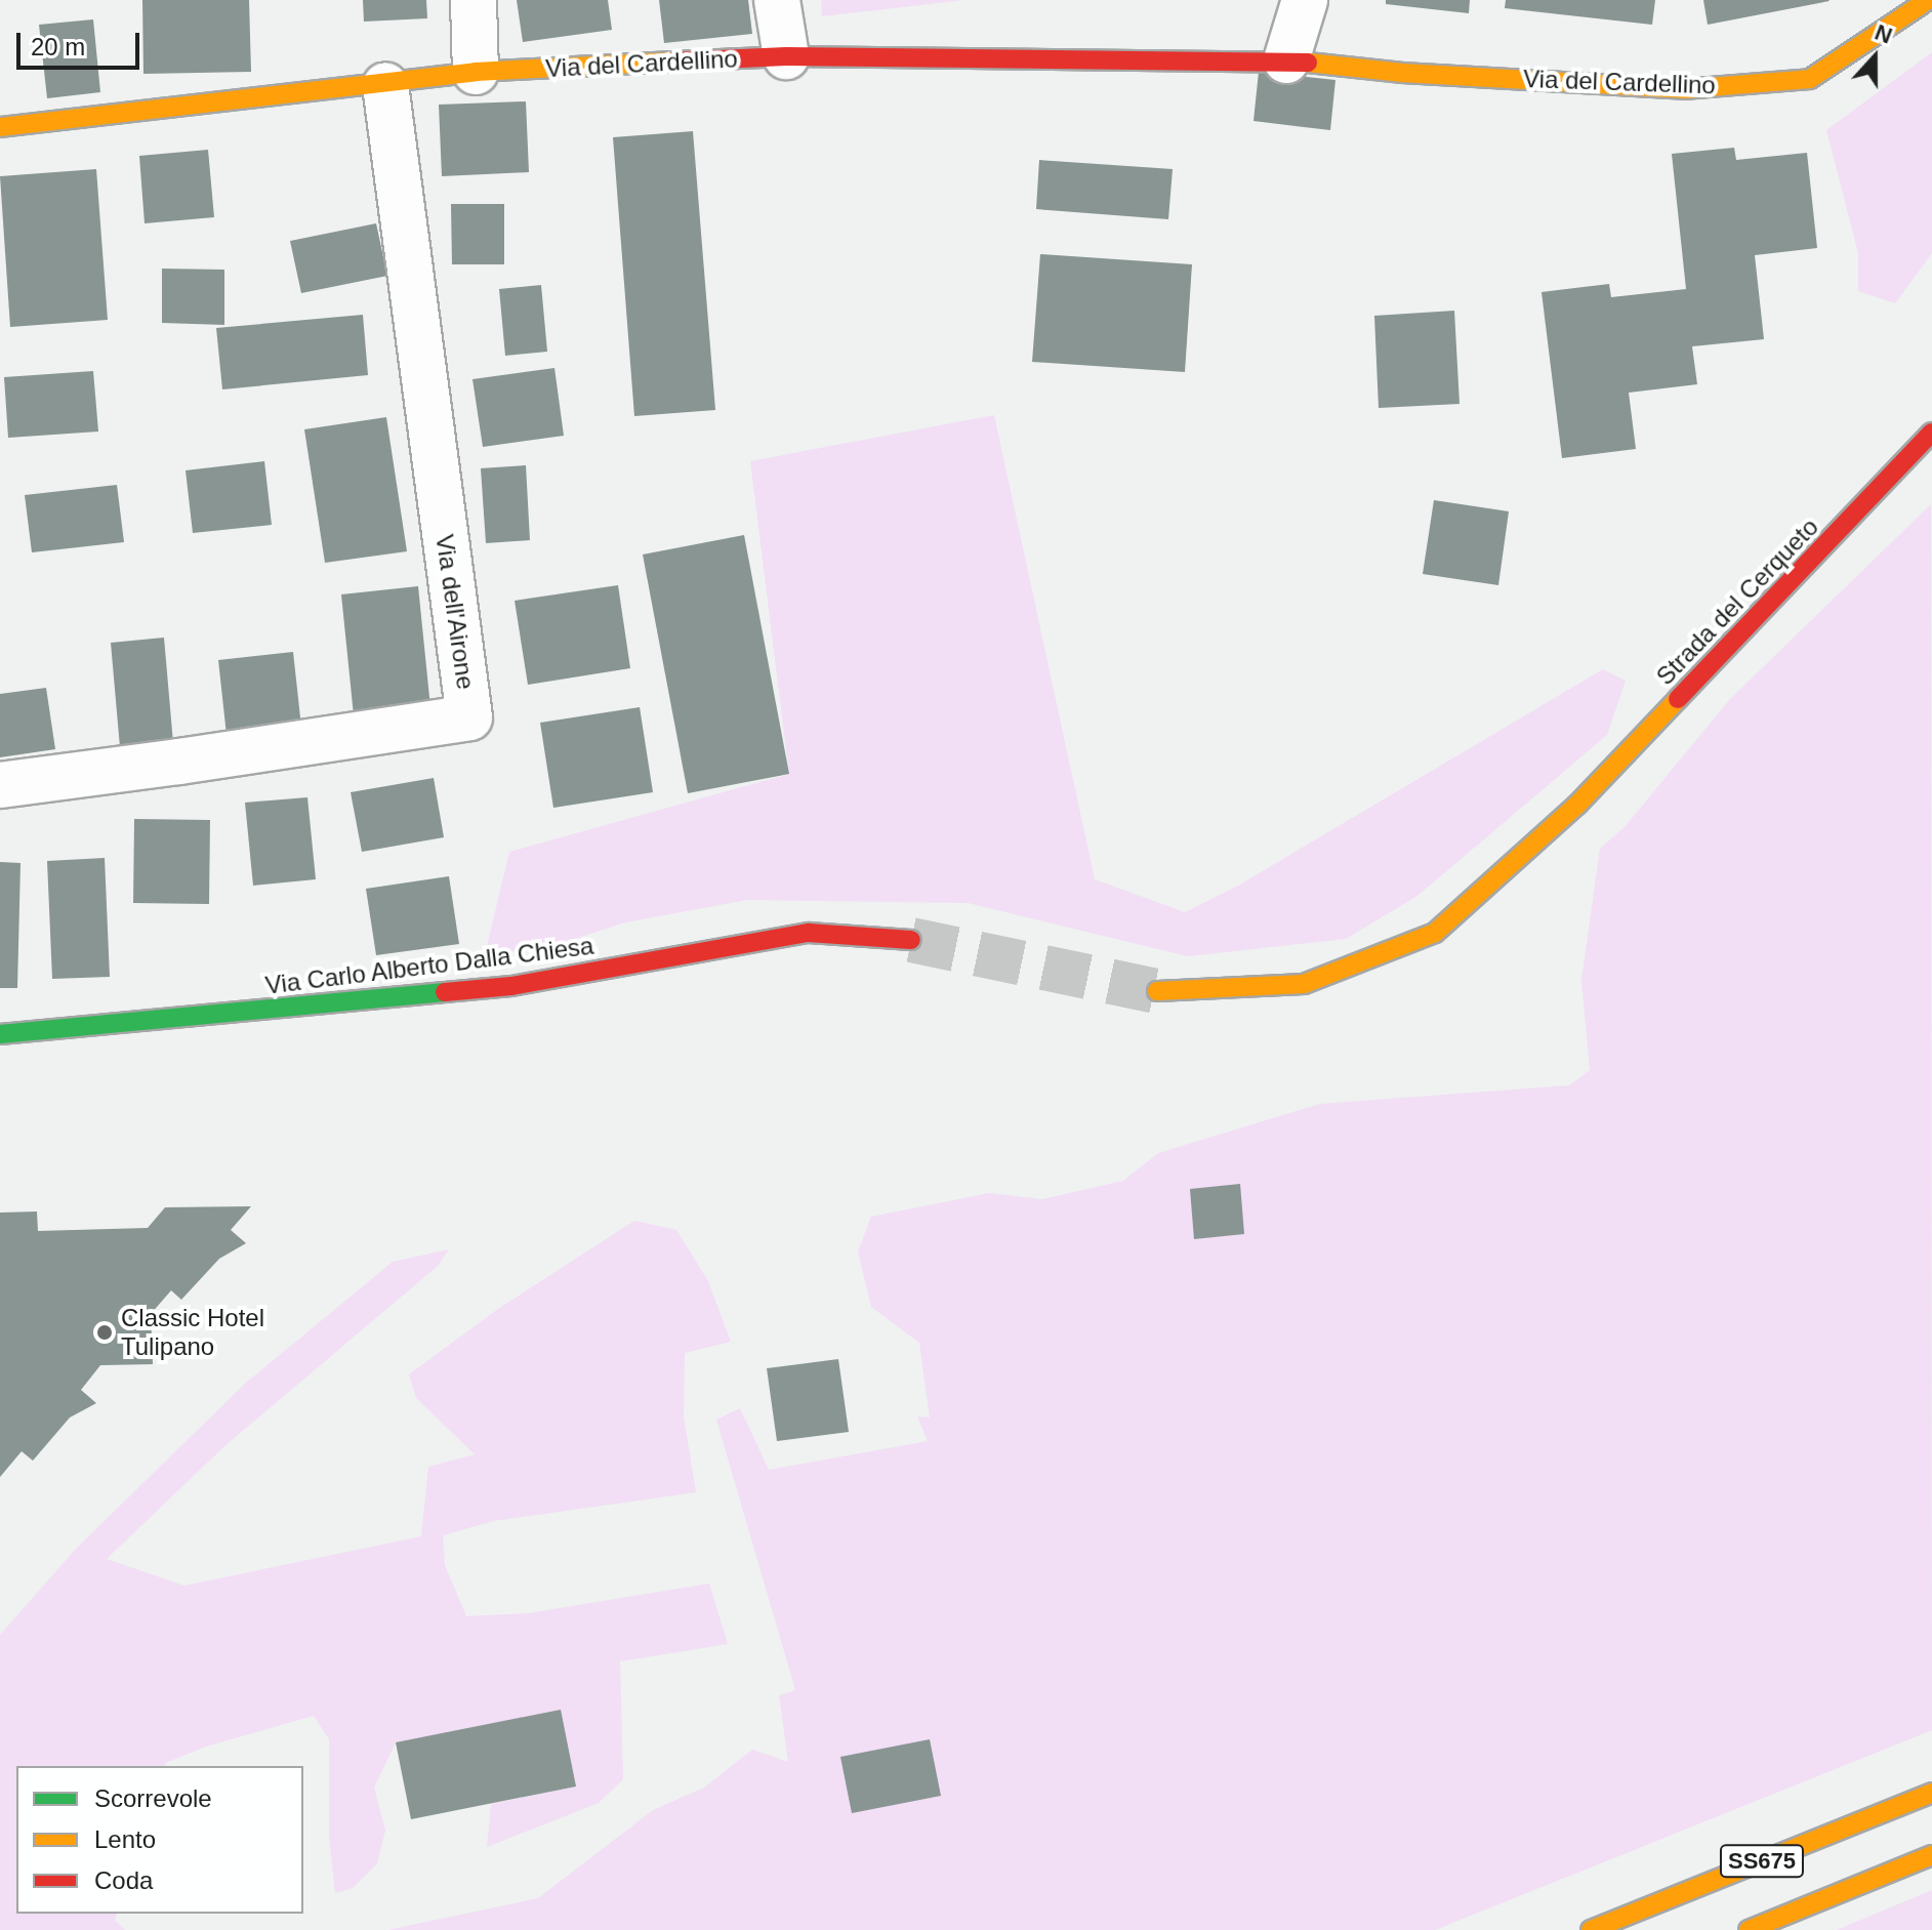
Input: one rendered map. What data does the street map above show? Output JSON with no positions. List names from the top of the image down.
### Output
{
  "streets": {
    "main road": [
      "Via del Cardellino",
      "Strada del Cerqueto",
      "Via Carlo Alberto Dalla Chiesa",
      "SS675"
    ],
    "street": ["Via dell'Airone"]
  },
  "crossings": [
    ["Via del Cardellino", "Via dell'Airone"]
  ],
  "places": ["Classic Hotel Tulipano"],
  "legend": ["Scorrevole", "Lento", "Coda"],
  "scale_bar": "20 m",
  "north": "top"
}
